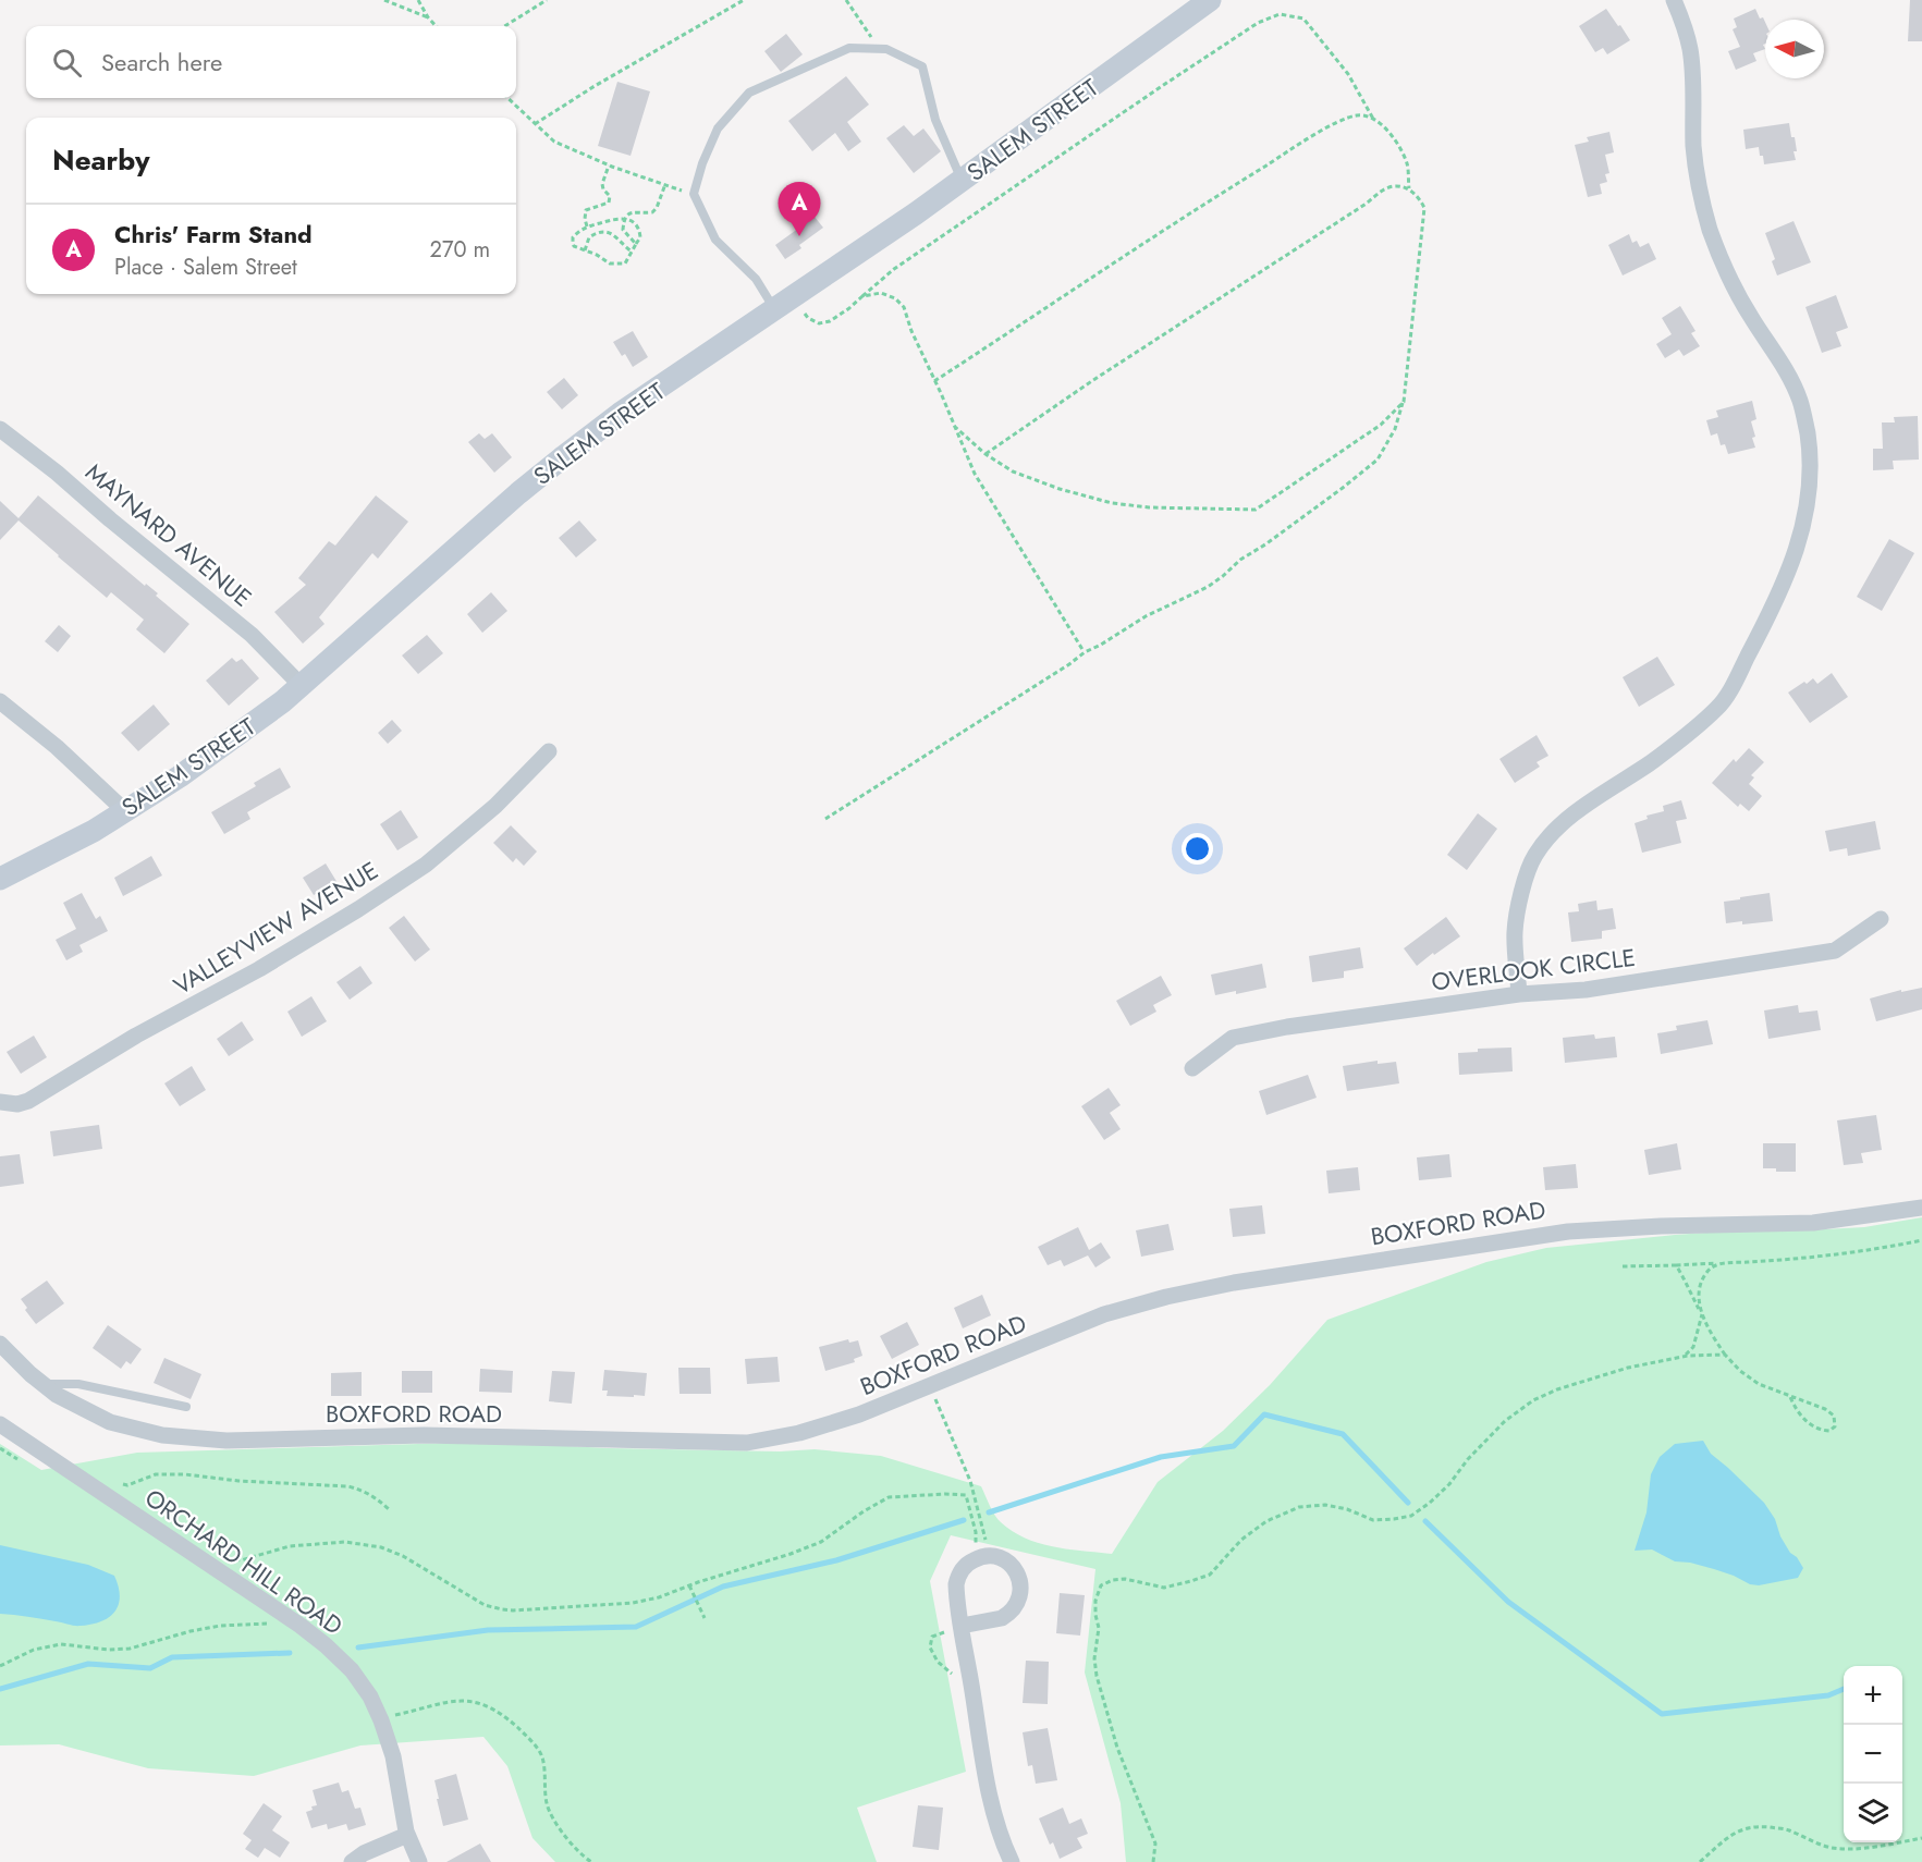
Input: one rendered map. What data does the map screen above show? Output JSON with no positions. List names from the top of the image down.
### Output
{
  "streets": {
    "main road": ["SALEM STREET"],
    "street": [
      "MAYNARD AVENUE",
      "VALLEYVIEW AVENUE",
      "OVERLOOK CIRCLE",
      "BOXFORD ROAD",
      "ORCHARD HILL ROAD"
    ]
  },
  "crossings": [
    ["SALEM STREET", "MAYNARD AVENUE"]
  ],
  "north": "left",
  "page": {
    "search": "Search here",
    "heading": "Nearby",
    "pins": "A",
    "list": [
      {
        "mark": "A",
        "name": "Chris' Farm Stand",
        "note": "Place · Salem Street",
        "value": "270 m"
      }
    ],
    "map_buttons": ["+", "−"]
  }
}
